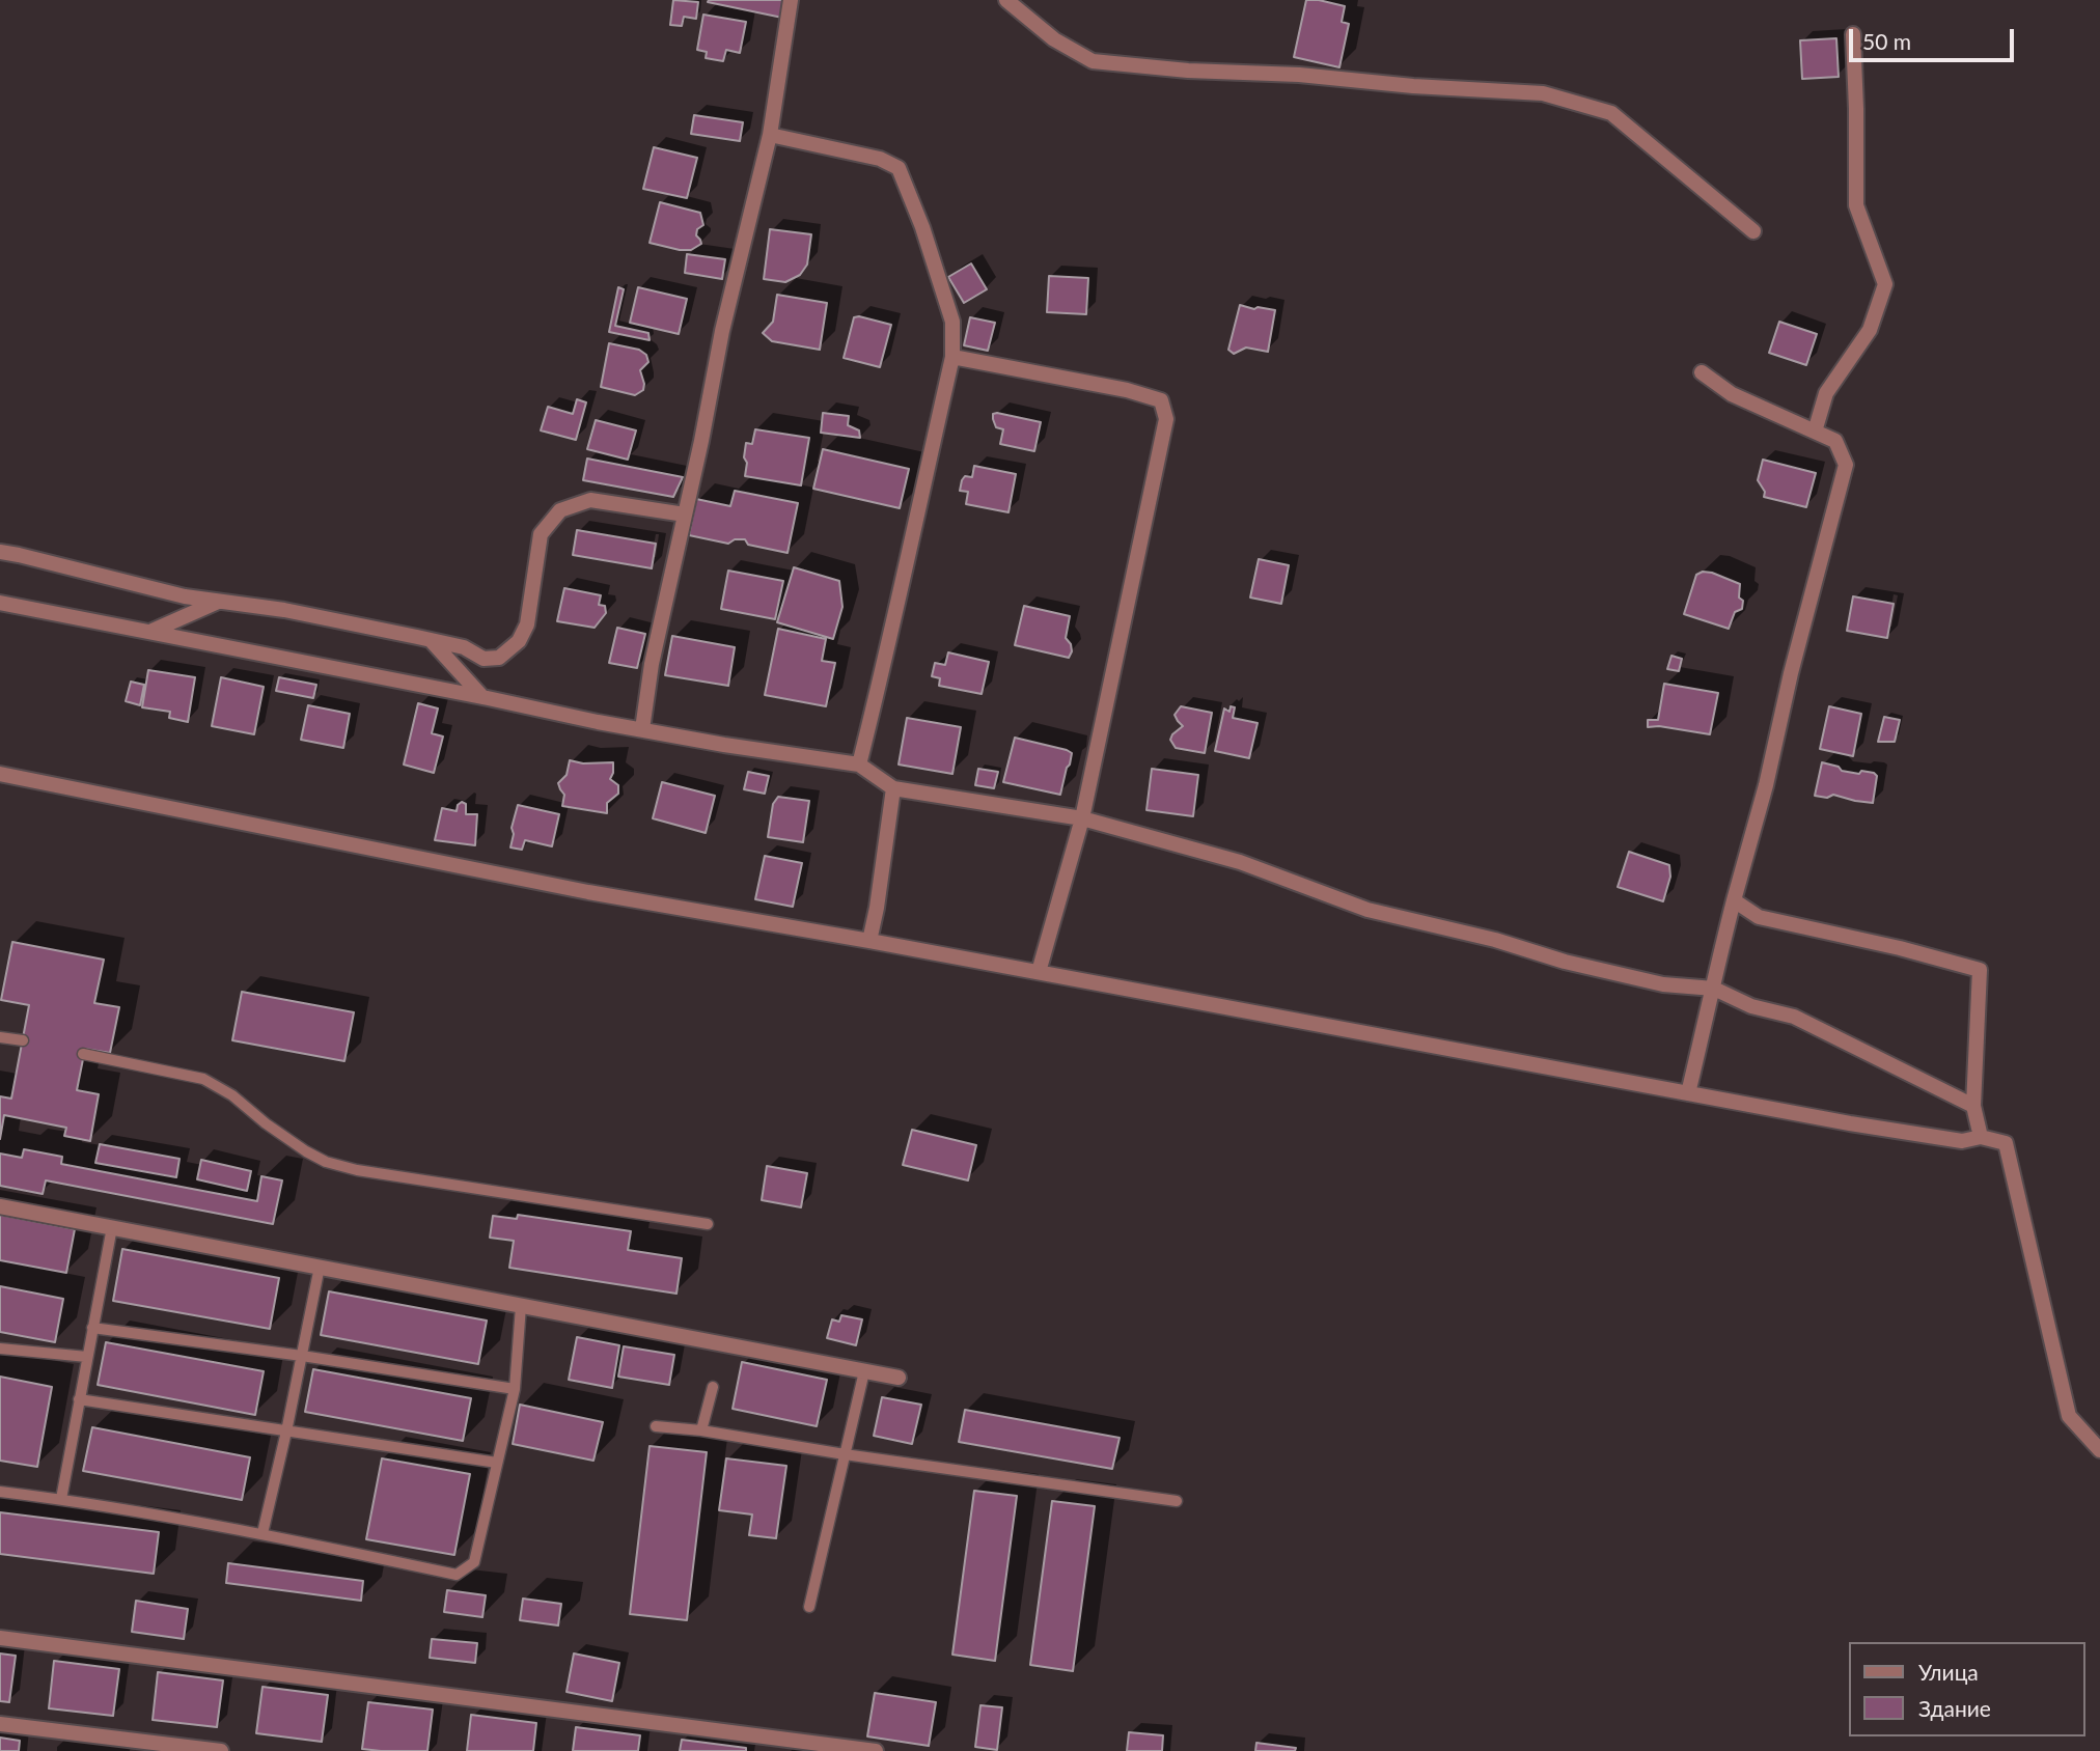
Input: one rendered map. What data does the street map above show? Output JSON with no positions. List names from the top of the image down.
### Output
{
  "legend": ["Улица", "Здание"],
  "scale_bar": "50 m"
}
